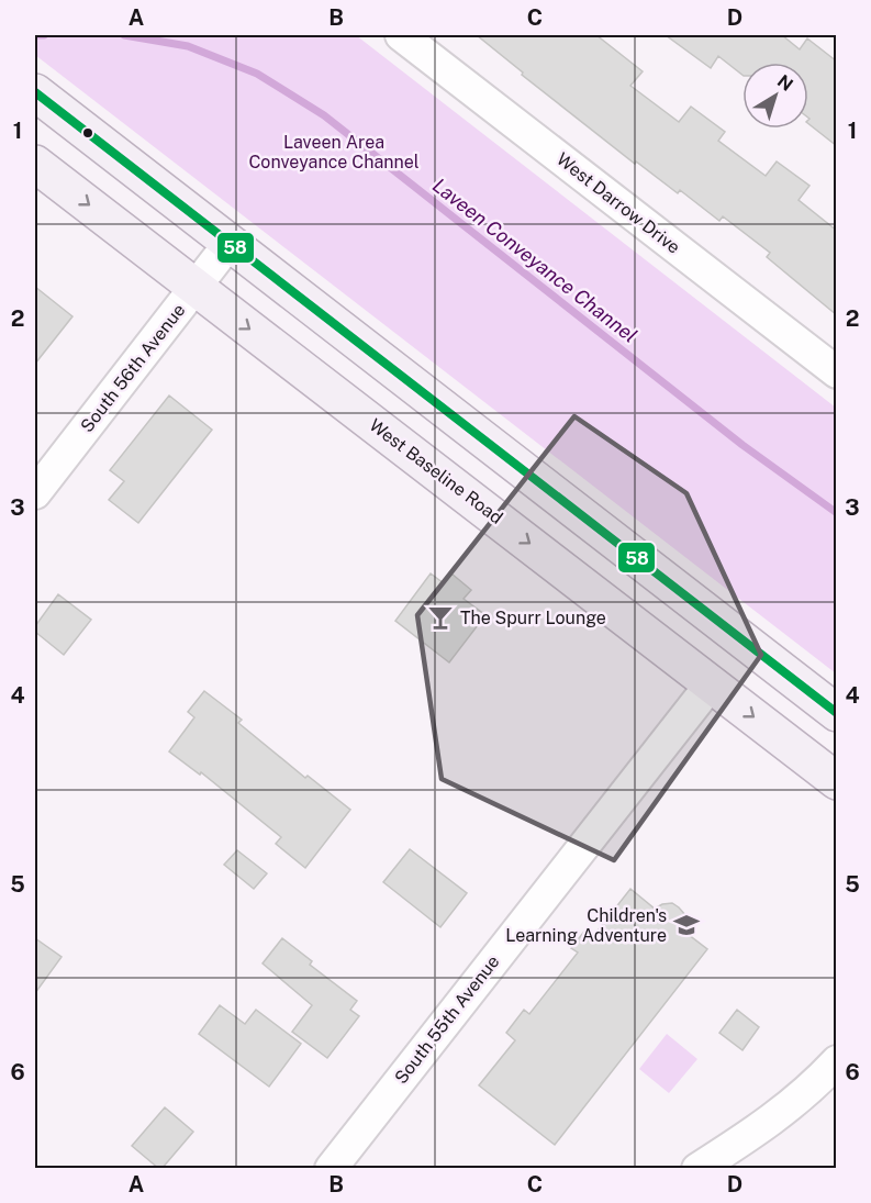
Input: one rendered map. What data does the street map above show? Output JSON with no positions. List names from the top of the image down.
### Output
{
  "streets": {
    "main road": ["West Baseline Road"],
    "street": ["West Darrow Drive", "South 56th Avenue", "South 55th Avenue"]
  },
  "crossings": [
    ["South 56th Avenue", "West Baseline Road"],
    ["West Baseline Road", "South 55th Avenue"]
  ],
  "water": ["Laveen Conveyance Channel"],
  "parks": ["Laveen Area Conveyance Channel"],
  "places": {
    "bar": ["The Spurr Lounge"],
    "school or university": ["Children's Learning Adventure"]
  },
  "lines": ["transit line 58"],
  "north": "top right",
  "grid": {
    "columns": [
      "A",
      "B",
      "C",
      "D"
    ],
    "rows": [
      "1",
      "2",
      "3",
      "4",
      "5",
      "6"
    ]
  }
}
